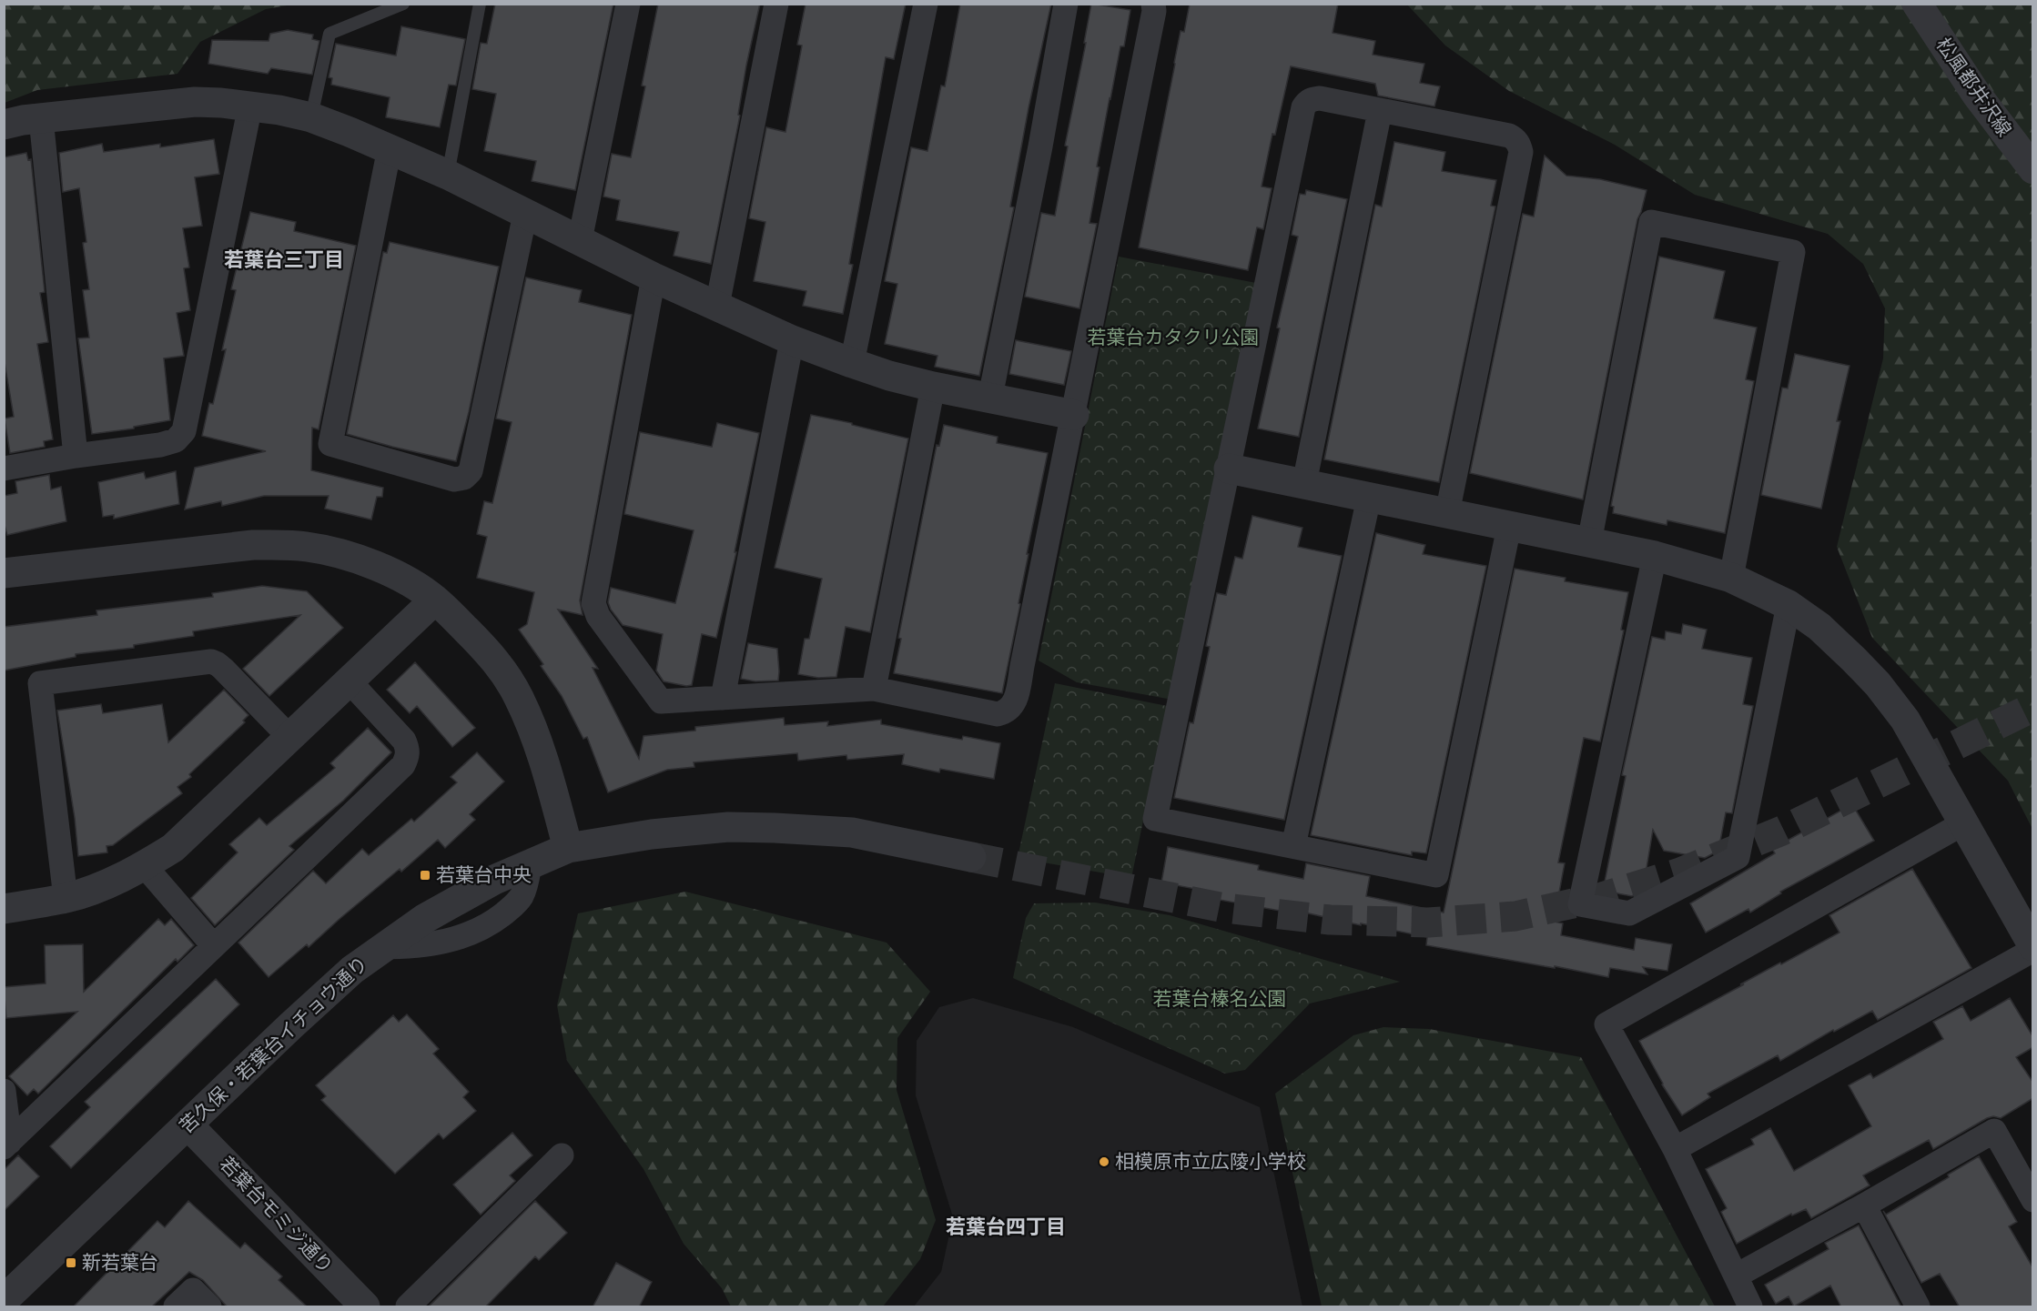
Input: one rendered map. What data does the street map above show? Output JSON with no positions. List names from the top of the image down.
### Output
{
  "streets": {
    "street": ["松風都井沢線", "苦久保・若葉台イチョウ通り", "若葉台モミジ通り"]
  },
  "crossings": [
    ["苦久保・若葉台イチョウ通り", "若葉台モミジ通り"]
  ],
  "districts": ["若葉台三丁目", "若葉台四丁目"],
  "parks": ["若葉台カタクリ公園", "若葉台榛名公園"],
  "places": {
    "transit": ["若葉台中央", "新若葉台"],
    "other": ["相模原市立広陵小学校"]
  }
}
